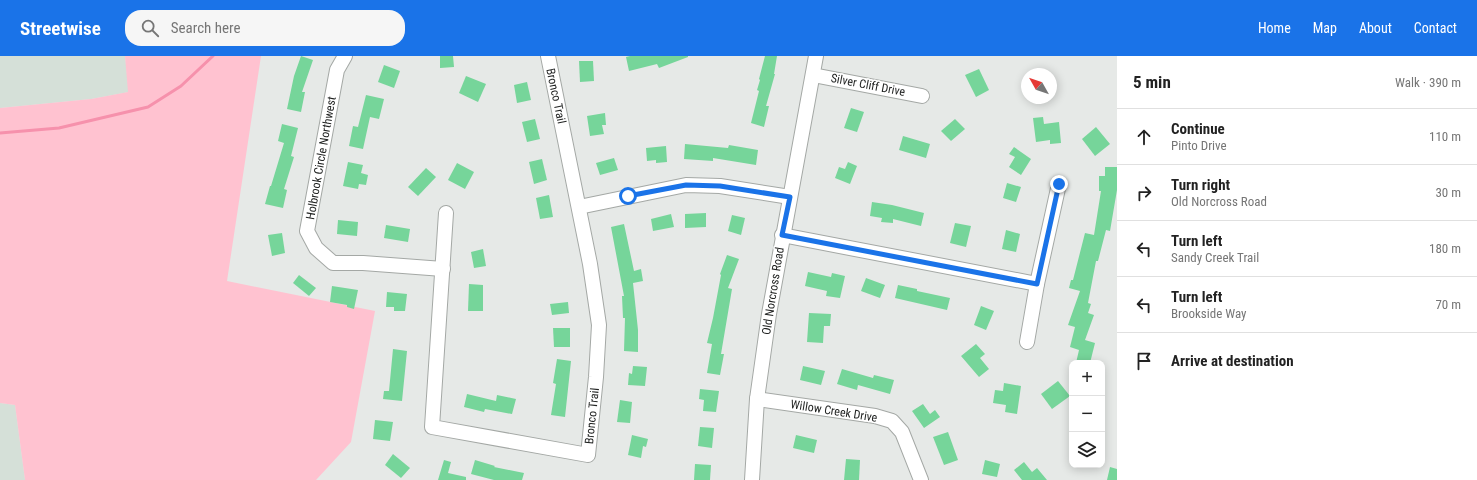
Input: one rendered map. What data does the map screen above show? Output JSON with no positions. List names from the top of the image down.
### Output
{
  "streets": {
    "street": [
      "Silver Cliff Drive",
      "Bronco Trail",
      "Holbrook Circle Northwest",
      "Old Norcross Road",
      "Willow Creek Drive"
    ]
  },
  "crossings": [
    ["Silver Cliff Drive", "Old Norcross Road"],
    ["Bronco Trail", "Holbrook Circle Northwest"],
    ["Old Norcross Road", "Willow Creek Drive"]
  ],
  "north": "top left",
  "page": {
    "header": "Streetwise",
    "search": "Search here",
    "nav": [
      "Home",
      "Map",
      "About",
      "Contact"
    ],
    "heading": ["5 min", "Walk · 390 m"],
    "list": [
      ["Continue", "Pinto Drive", "110 m"],
      ["Turn right", "Old Norcross Road", "30 m"],
      ["Turn left", "Sandy Creek Trail", "180 m"],
      ["Turn left", "Brookside Way", "70 m"],
      "Arrive at destination"
    ],
    "map_buttons": ["+", "−"]
  }
}
